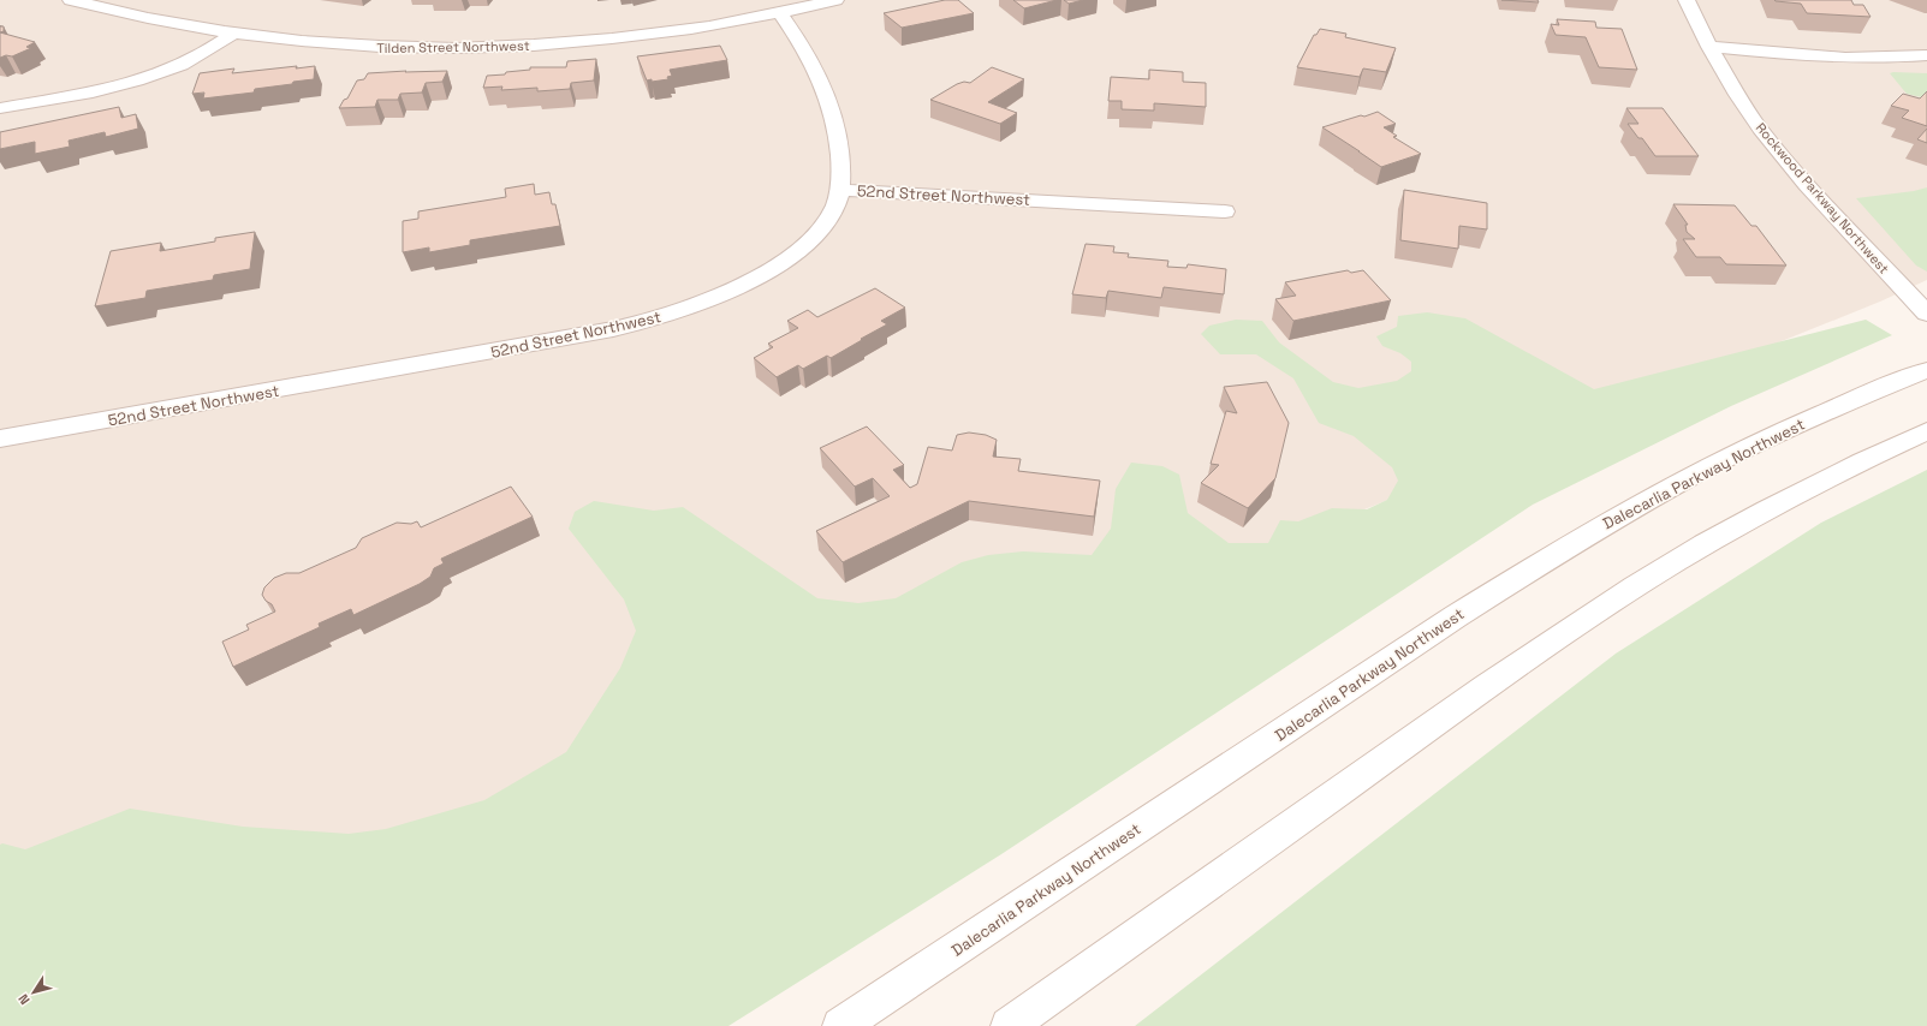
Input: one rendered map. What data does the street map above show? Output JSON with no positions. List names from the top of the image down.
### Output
{
  "streets": {
    "street": [
      "Tilden Street Northwest",
      "52nd Street Northwest",
      "Rockwood Parkway Northwest",
      "Dalecarlia Parkway Northwest"
    ]
  },
  "north": "bottom left"
}
